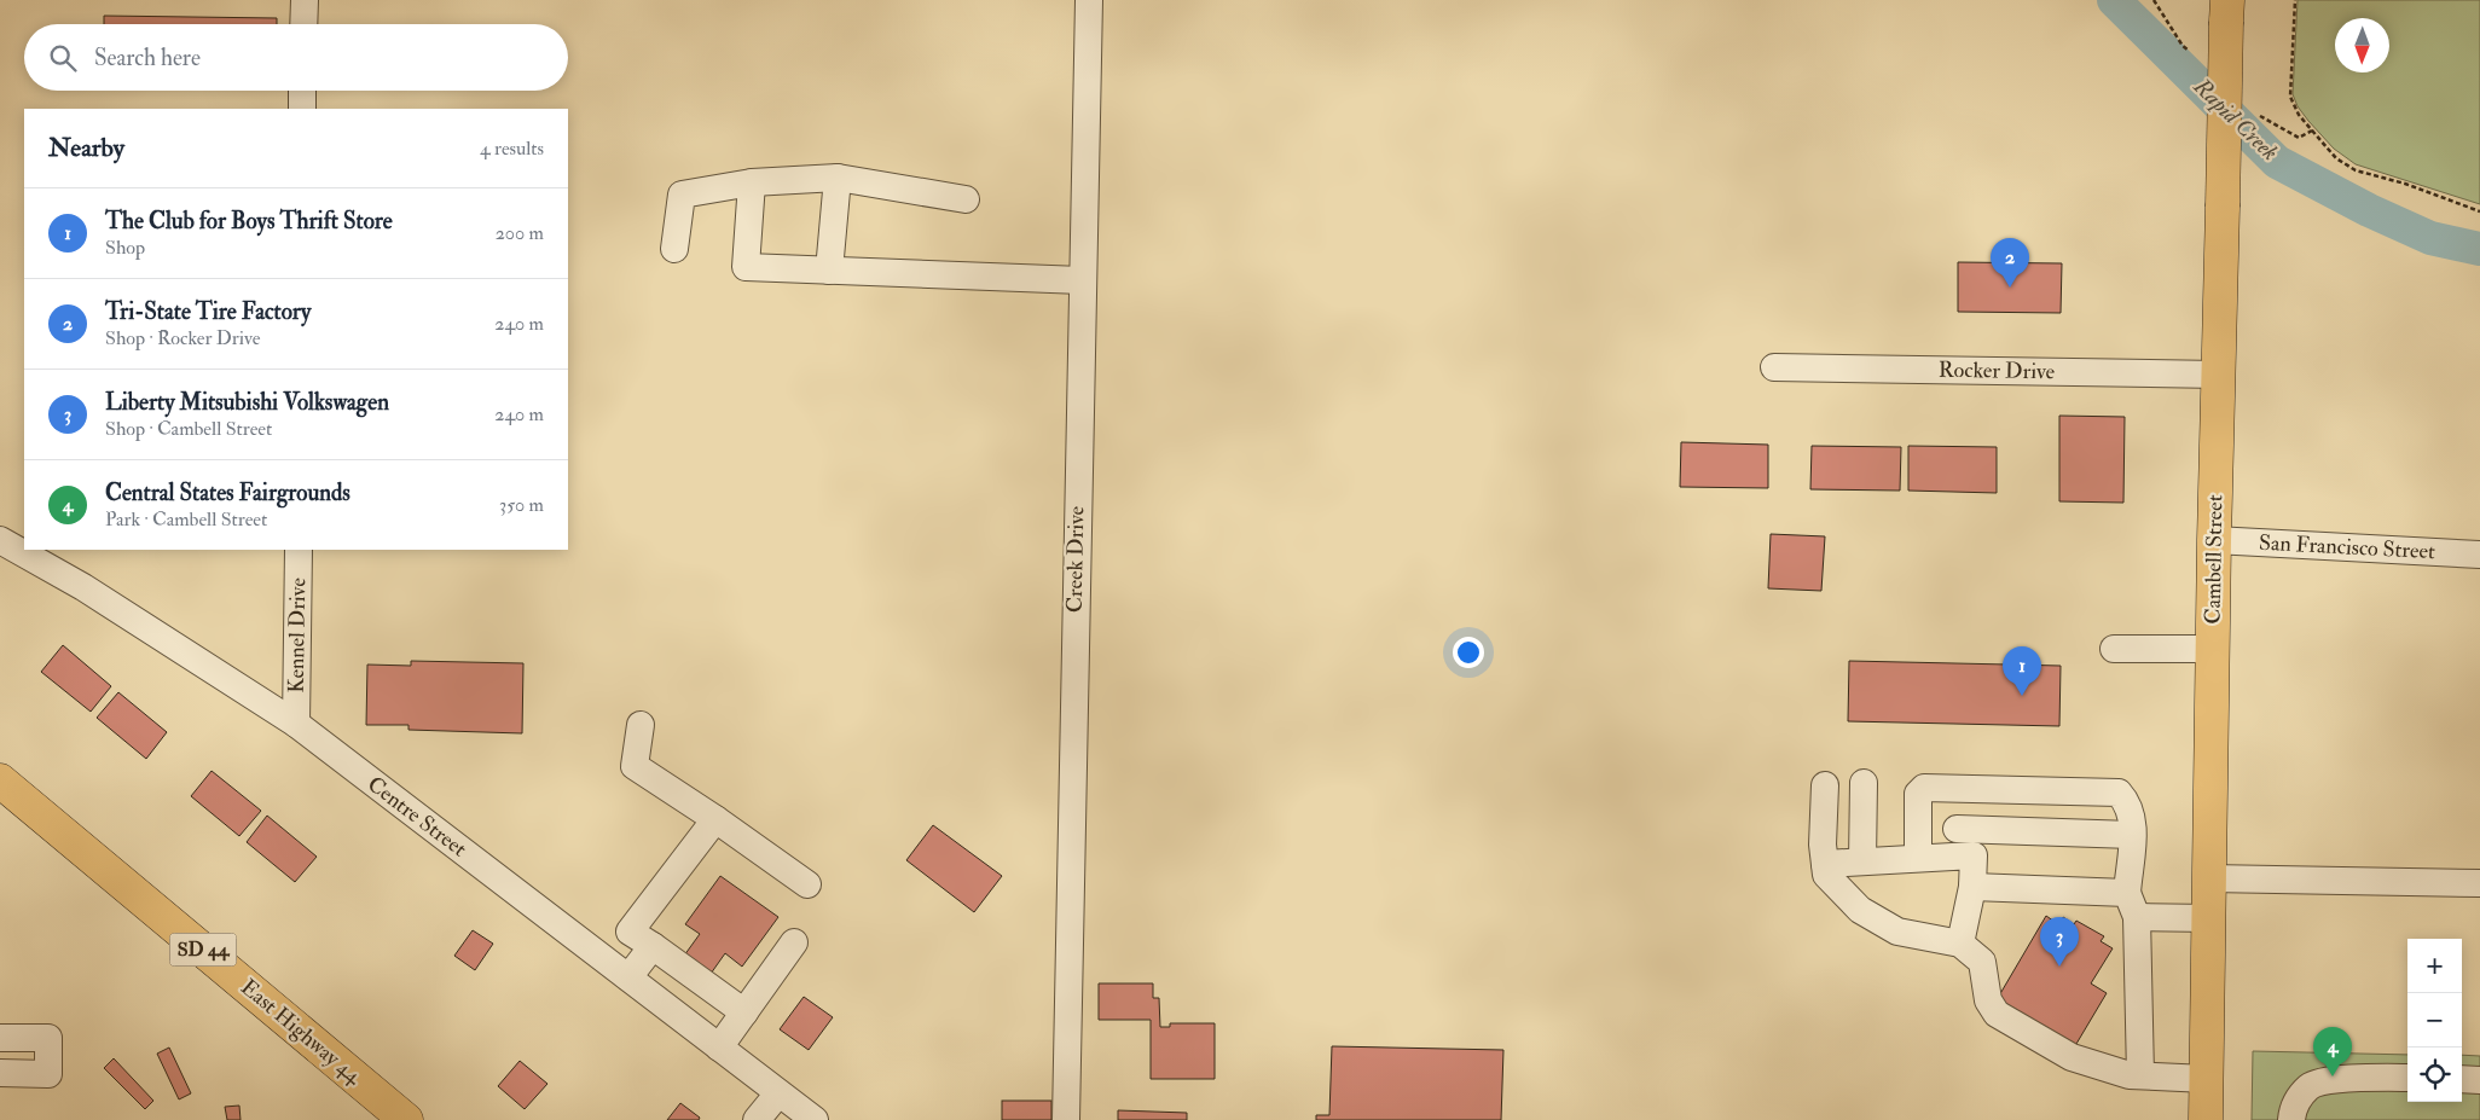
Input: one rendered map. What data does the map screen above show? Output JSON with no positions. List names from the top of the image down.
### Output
{
  "streets": {
    "main road": ["Cambell Street", "SD 44", "East Highway 44"],
    "street": [
      "Rocker Drive",
      "San Francisco Street",
      "Creek Drive",
      "Kennel Drive",
      "Centre Street"
    ]
  },
  "crossings": [
    ["Rocker Drive", "Cambell Street"],
    ["San Francisco Street", "Cambell Street"],
    ["Kennel Drive", "Centre Street"]
  ],
  "water": ["Rapid Creek"],
  "north": "bottom",
  "page": {
    "search": "Search here",
    "heading": ["Nearby", "4 results"],
    "list": [
      {
        "mark": "1",
        "name": "The Club for Boys Thrift Store",
        "note": "Shop",
        "value": "200 m"
      },
      {
        "mark": "2",
        "name": "Tri-State Tire Factory",
        "note": "Shop · Rocker Drive",
        "value": "240 m"
      },
      {
        "mark": "3",
        "name": "Liberty Mitsubishi Volkswagen",
        "note": "Shop · Cambell Street",
        "value": "240 m"
      },
      {
        "mark": "4",
        "name": "Central States Fairgrounds",
        "note": "Park · Cambell Street",
        "value": "350 m"
      }
    ],
    "pins": [
      "2",
      "1",
      "3",
      "4"
    ],
    "map_buttons": ["+", "−"]
  }
}
